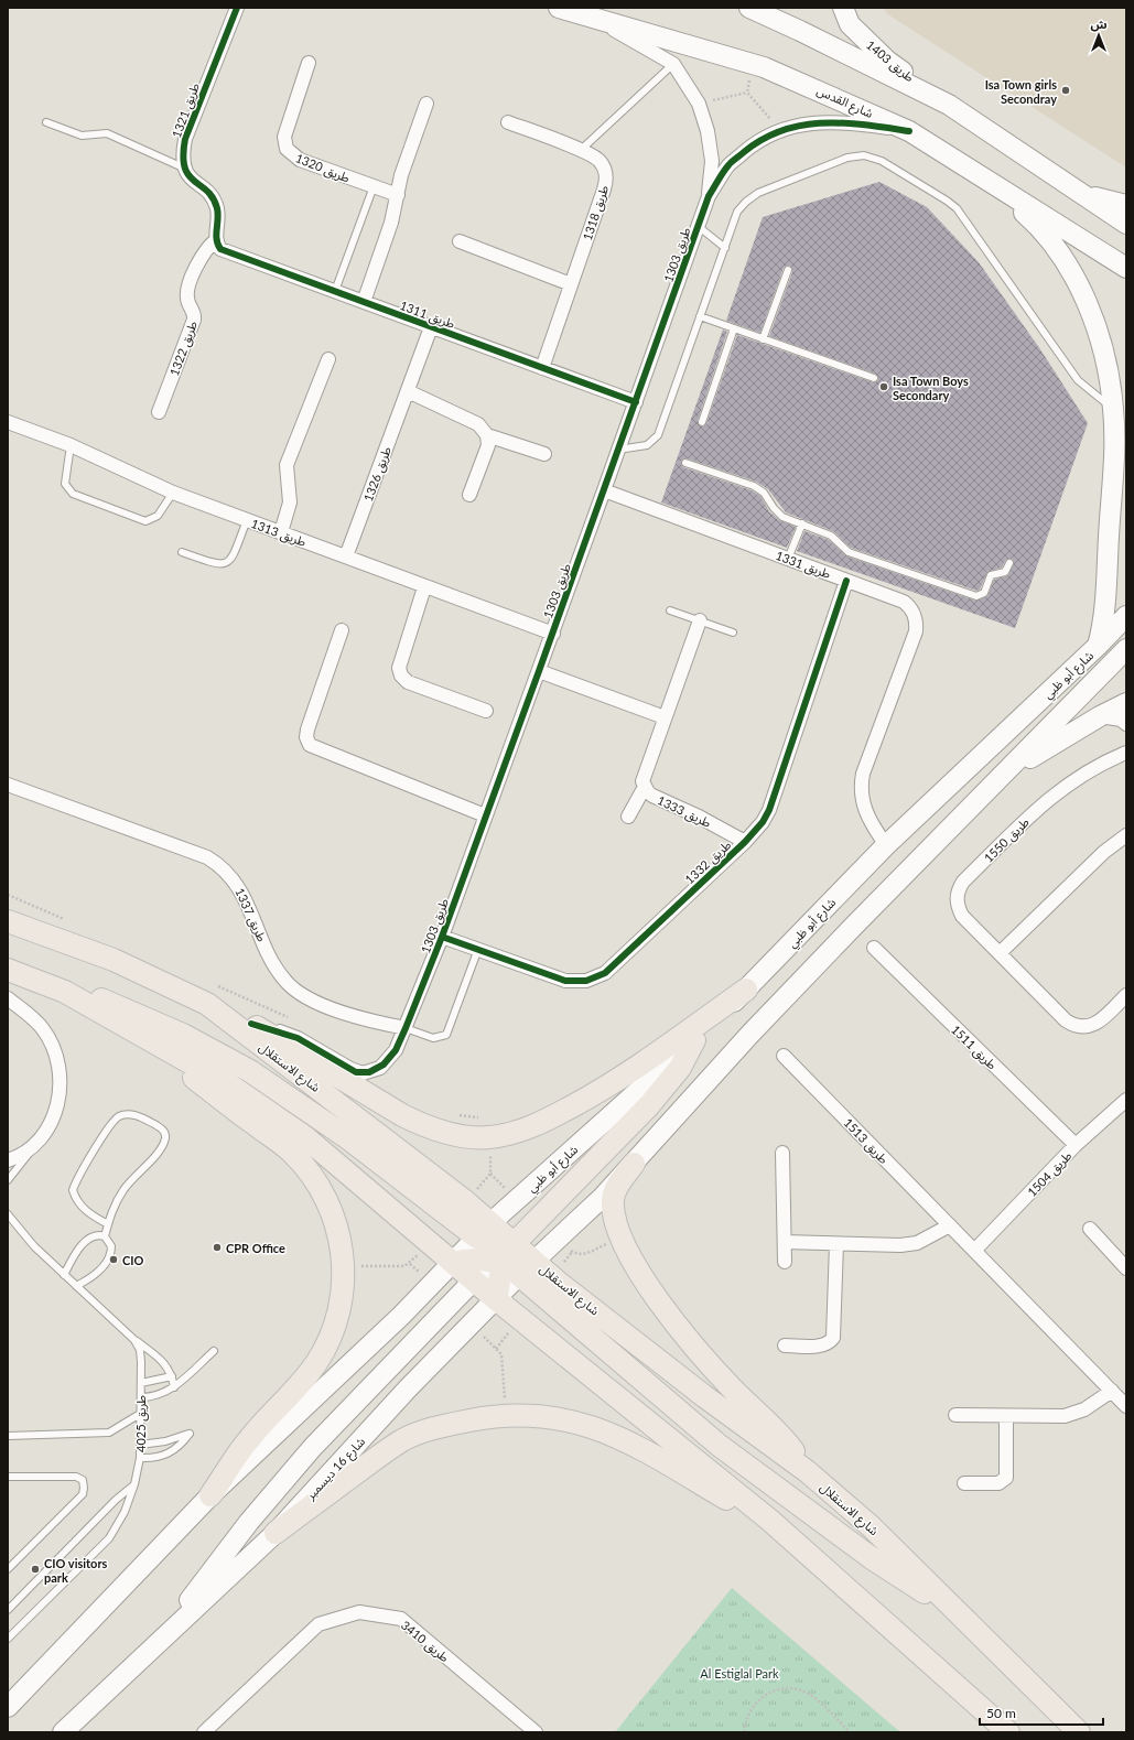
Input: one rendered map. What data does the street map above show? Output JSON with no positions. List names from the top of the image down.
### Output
{
  "streets": {
    "main road": [
      "طريق 1403",
      "شارع القدس",
      "شارع أبو ظبي",
      "شارع الاستقلال",
      "شارع 16 ديسمبر"
    ],
    "street": [
      "طريق 1321",
      "طريق 1320",
      "طريق 1318",
      "طريق 1303",
      "طريق 1311",
      "طريق 1322",
      "طريق 1326",
      "طريق 1313",
      "طريق 1331",
      "طريق 1333",
      "طريق 1550",
      "طريق 1332",
      "طريق 1337",
      "طريق 1511",
      "طريق 1513",
      "طريق 1504",
      "طريق 3410"
    ],
    "lane": ["طريق 4025"]
  },
  "crossings": [
    ["شارع القدس", "طريق 1303"],
    ["طريق 1318", "طريق 1311"],
    ["طريق 1303", "طريق 1311"],
    ["طريق 1303", "طريق 1313"],
    ["طريق 1303", "طريق 1331"],
    ["طريق 1303", "طريق 1332"],
    ["طريق 1303", "طريق 1337"],
    ["طريق 1311", "طريق 1322"],
    ["طريق 1311", "طريق 1326"],
    ["طريق 1326", "طريق 1313"],
    ["طريق 1331", "شارع أبو ظبي"],
    ["طريق 1331", "طريق 1332"],
    ["شارع أبو ظبي", "شارع الاستقلال"],
    ["طريق 1333", "طريق 1332"],
    ["طريق 1511", "طريق 1504"],
    ["طريق 1513", "طريق 1504"]
  ],
  "parks": ["Al Estiglal Park"],
  "places": [
    "Isa Town girls Secondray",
    "Isa Town Boys Secondary",
    "CPR Office",
    "CIO",
    "CIO visitors park"
  ],
  "scale_bar": "50 m",
  "north": "top"
}
